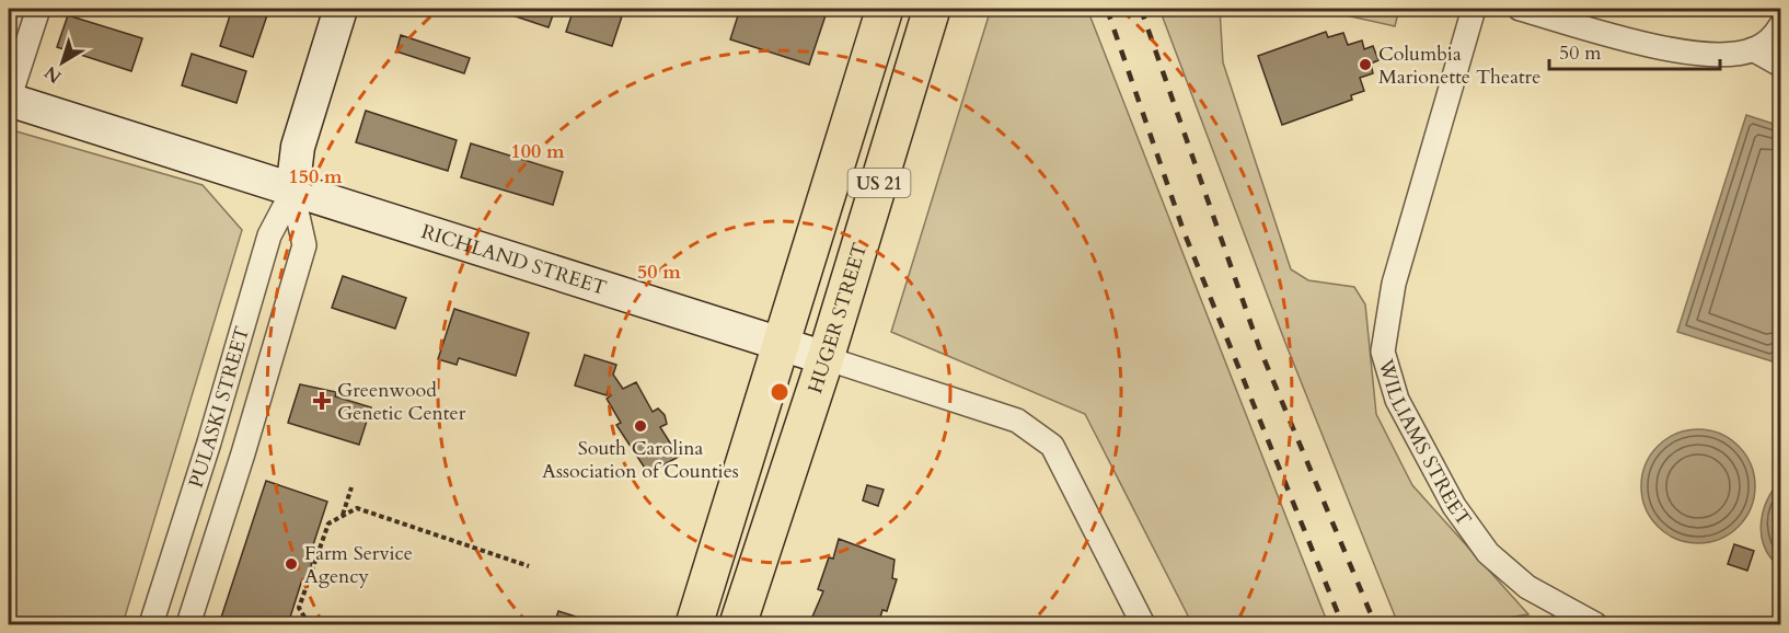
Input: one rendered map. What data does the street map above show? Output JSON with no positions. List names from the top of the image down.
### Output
{
  "streets": {
    "highway": ["US 21", "HUGER STREET"],
    "street": ["RICHLAND STREET", "PULASKI STREET", "WILLIAMS STREET"]
  },
  "crossings": [
    ["US 21", "RICHLAND STREET"],
    ["RICHLAND STREET", "HUGER STREET"],
    ["RICHLAND STREET", "PULASKI STREET"]
  ],
  "places": {
    "other": ["Columbia Marionette Theatre", "South Carolina Association of Counties", "Farm Service Agency"],
    "health": ["Greenwood Genetic Center"]
  },
  "scale_bar": "50 m",
  "north": "bottom left",
  "rings": ["100 m", "150 m", "50 m"]
}
